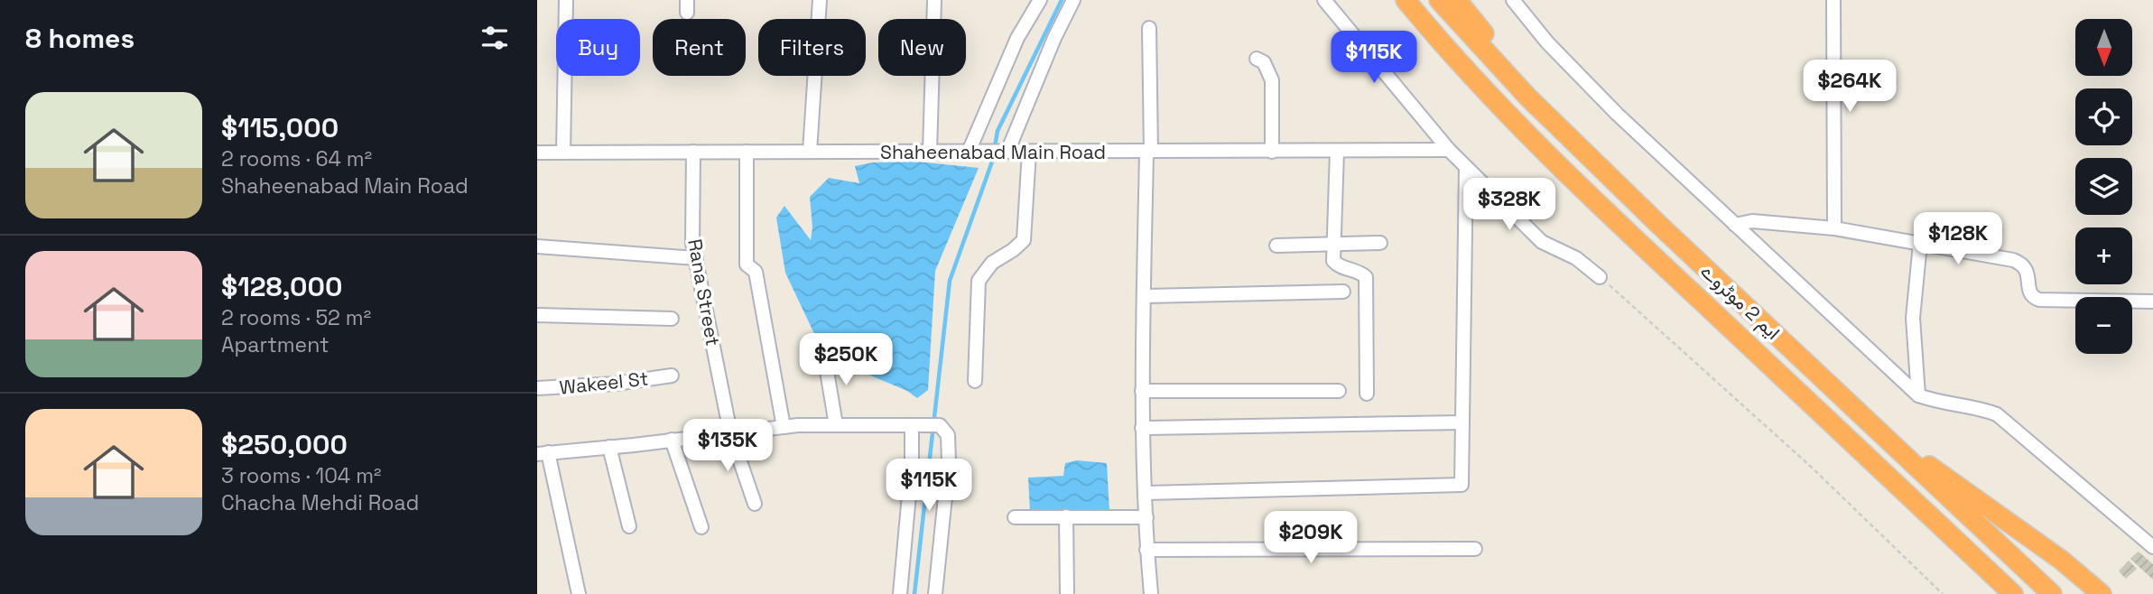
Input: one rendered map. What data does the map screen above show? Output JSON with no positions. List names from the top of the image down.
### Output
{
  "streets": {
    "highway": ["ایم 2 موٹروے"],
    "street": ["Shaheenabad Main Road", "Rana Street", "Wakeel St"]
  },
  "crossings": [
    ["Shaheenabad Main Road", "Rana Street"]
  ],
  "north": "bottom",
  "page": {
    "heading": "8 homes",
    "map_buttons": ["+", "−"],
    "chip": [
      "Buy",
      "Rent",
      "Filters",
      "New"
    ],
    "price": [
      "$115K",
      "$264K",
      "$328K",
      "$128K",
      "$250K",
      "$135K",
      "$115K",
      "$209K"
    ],
    "list": [
      {
        "name": "$115,000",
        "note": "2 rooms · 64 m² · Shaheenabad Main Road"
      },
      {
        "name": "$128,000",
        "note": "2 rooms · 52 m² · Apartment"
      },
      {
        "name": "$250,000",
        "note": "3 rooms · 104 m² · Chacha Mehdi Road"
      }
    ]
  }
}
